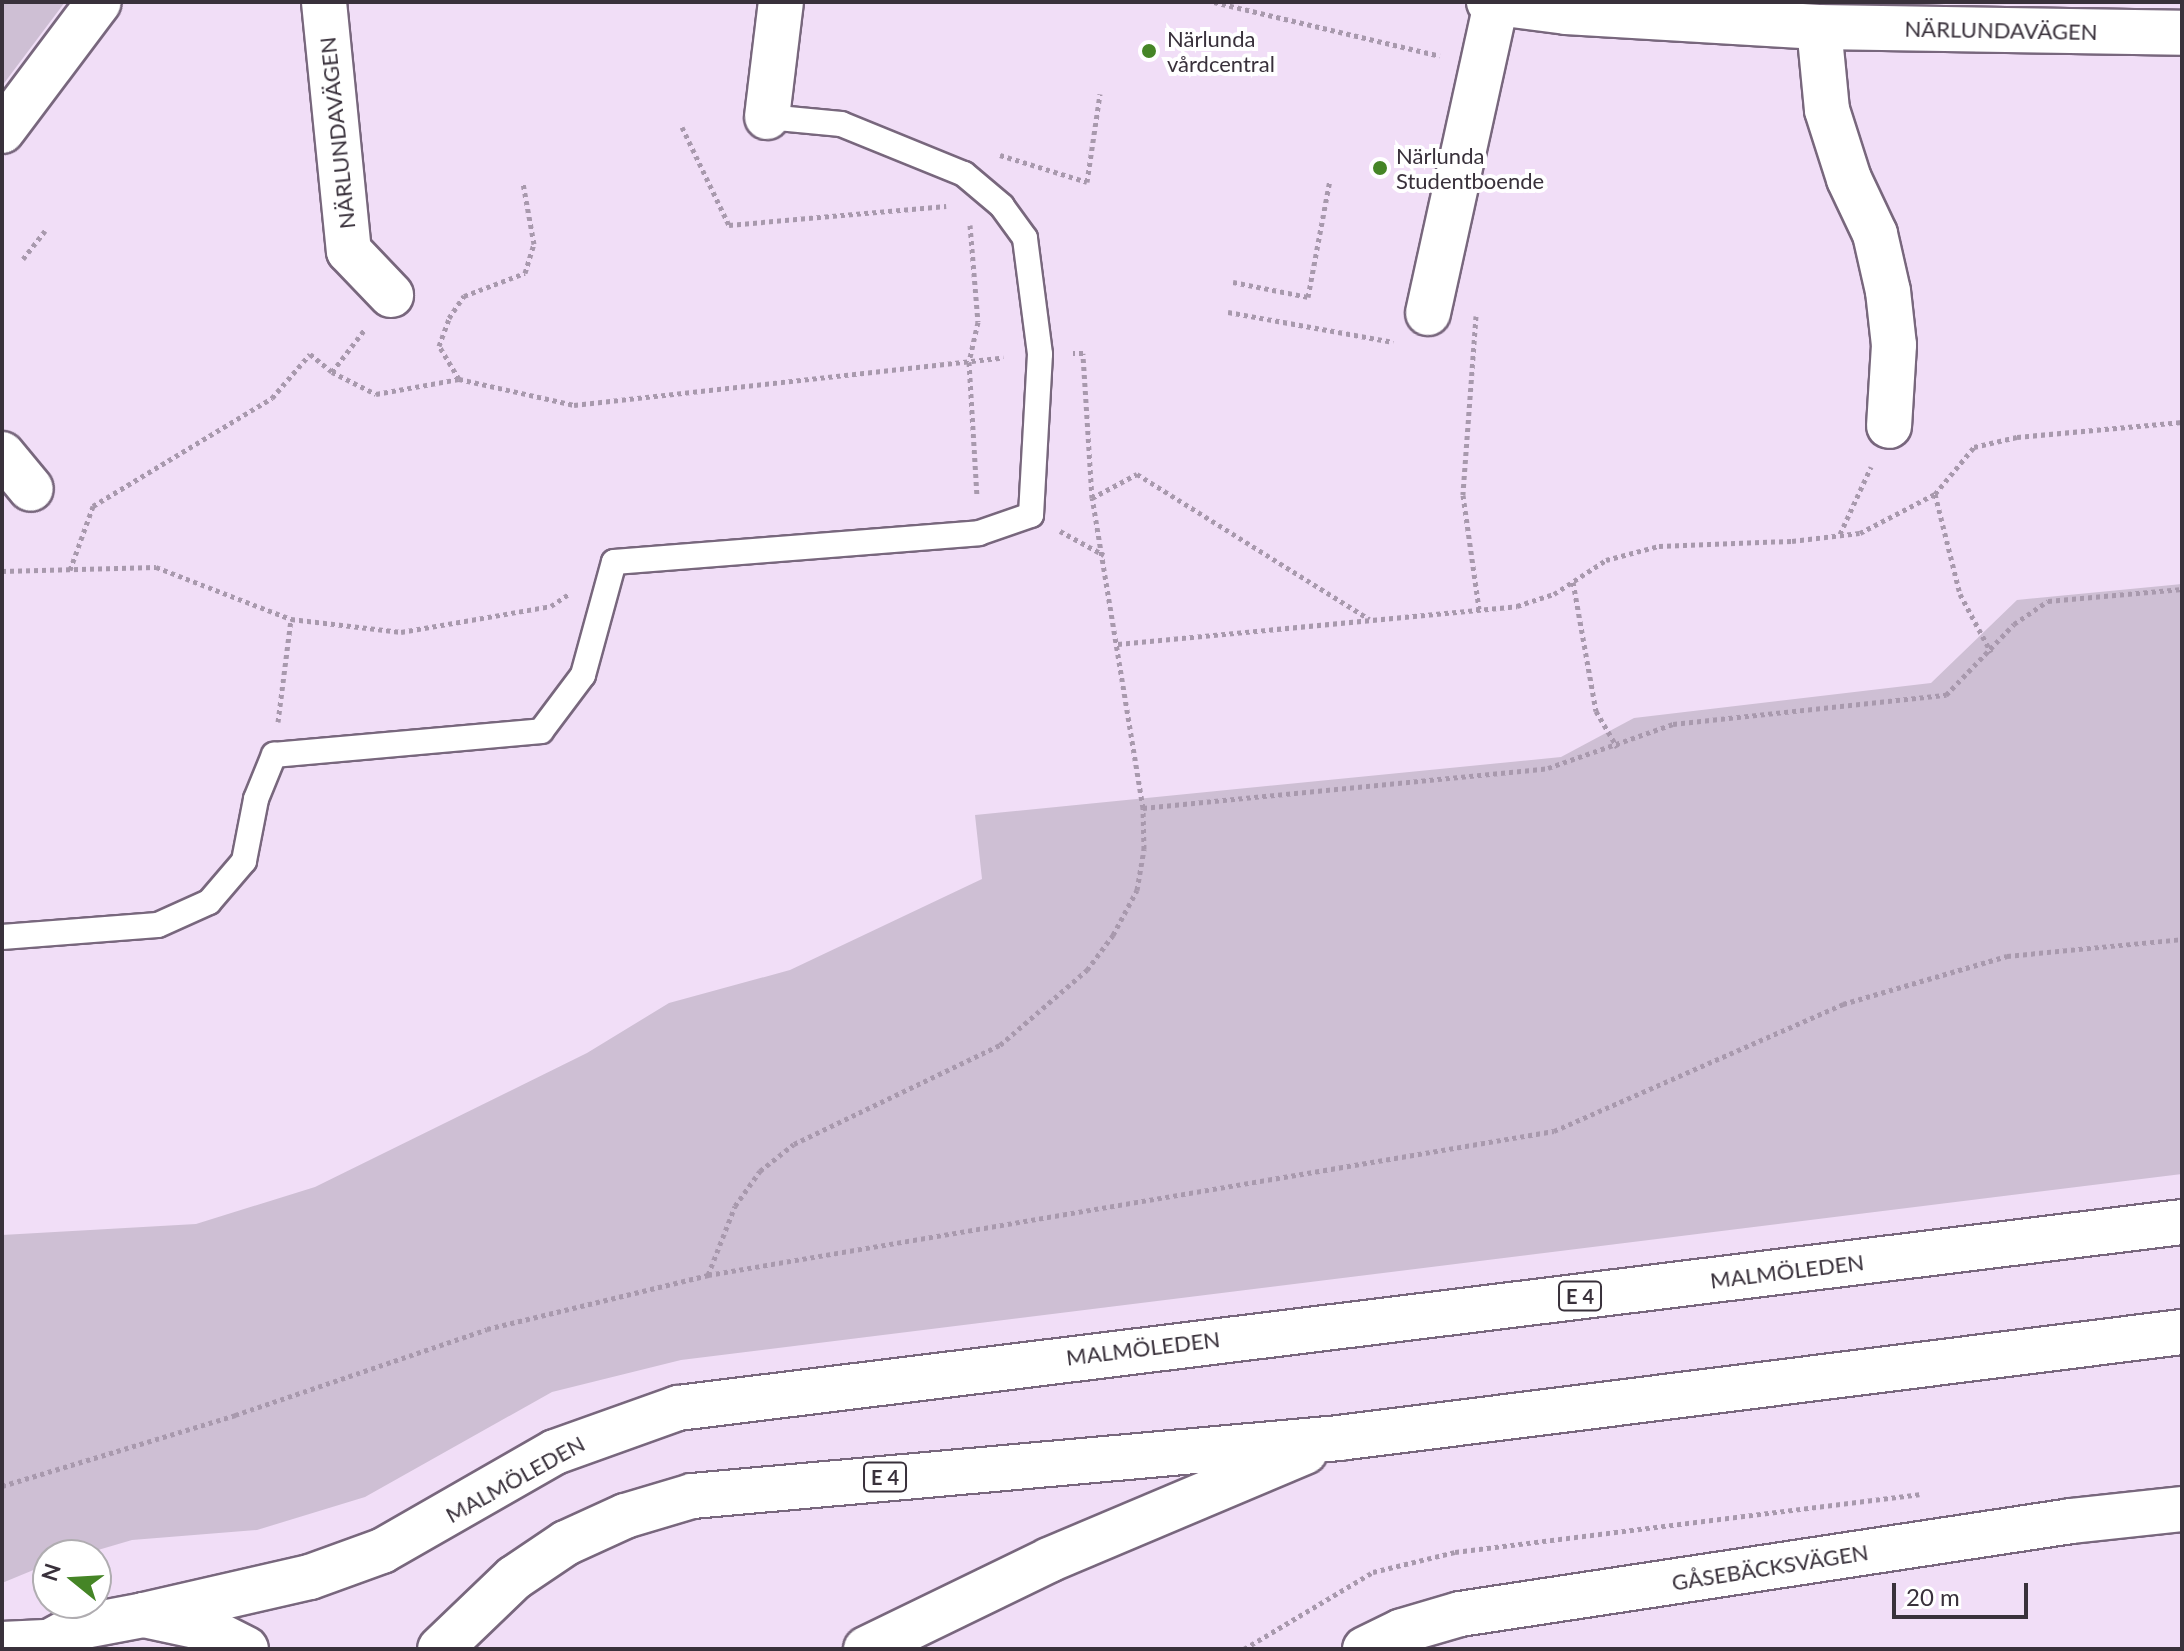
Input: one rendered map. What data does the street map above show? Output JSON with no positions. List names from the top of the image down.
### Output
{
  "streets": {
    "main road": [
      "NÄRLUNDAVÄGEN",
      "MALMÖLEDEN",
      "E 4",
      "GÅSEBÄCKSVÄGEN"
    ]
  },
  "crossings": [
    ["MALMÖLEDEN", "E 4"]
  ],
  "places": ["Närlunda vårdcentral", "Närlunda Studentboende"],
  "scale_bar": "20 m",
  "north": "left"
}
